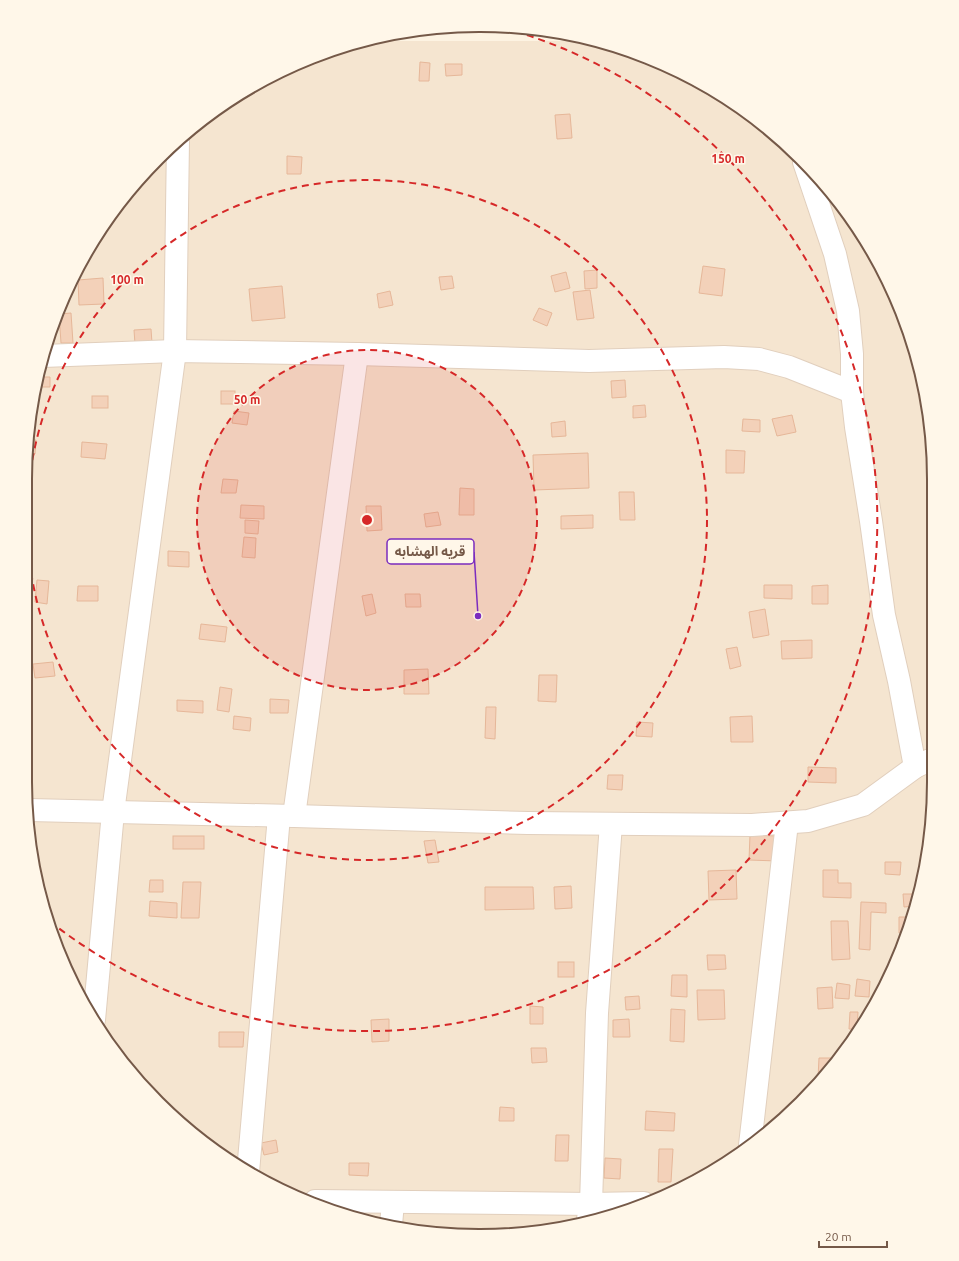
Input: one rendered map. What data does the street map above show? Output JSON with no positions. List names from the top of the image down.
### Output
{
  "places": ["قريه الهشابه"],
  "scale_bar": "20 m",
  "rings": ["150 m", "100 m", "50 m"]
}
